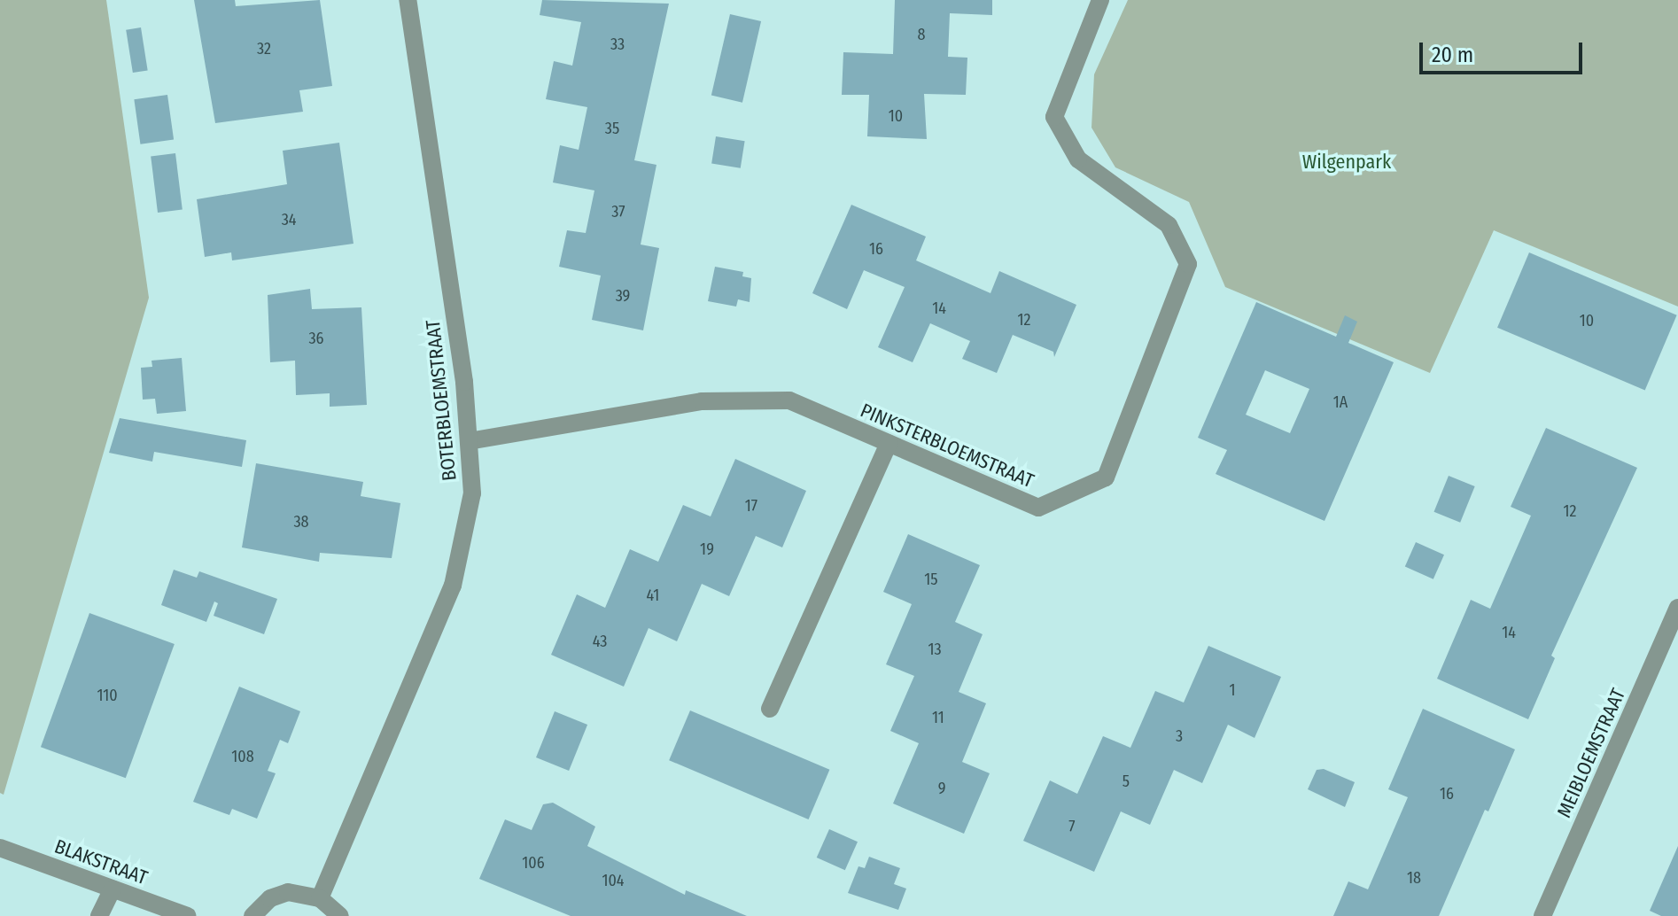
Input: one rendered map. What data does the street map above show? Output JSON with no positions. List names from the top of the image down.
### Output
{
  "streets": {
    "street": [
      "BOTERBLOEMSTRAAT",
      "PINKSTERBLOEMSTRAAT",
      "MEIBLOEMSTRAAT",
      "BLAKSTRAAT"
    ]
  },
  "crossings": [
    ["BOTERBLOEMSTRAAT", "PINKSTERBLOEMSTRAAT"]
  ],
  "parks": ["Wilgenpark"],
  "house_numbers": [
    "8",
    "33",
    "32",
    "10",
    "35",
    "37",
    "34",
    "16",
    "39",
    "14",
    "12",
    "10",
    "36",
    "1A",
    "17",
    "12",
    "38",
    "19",
    "15",
    "41",
    "14",
    "43",
    "13",
    "1",
    "110",
    "11",
    "3",
    "108",
    "5",
    "9",
    "16",
    "7",
    "106",
    "18",
    "104"
  ],
  "scale_bar": "20 m"
}
